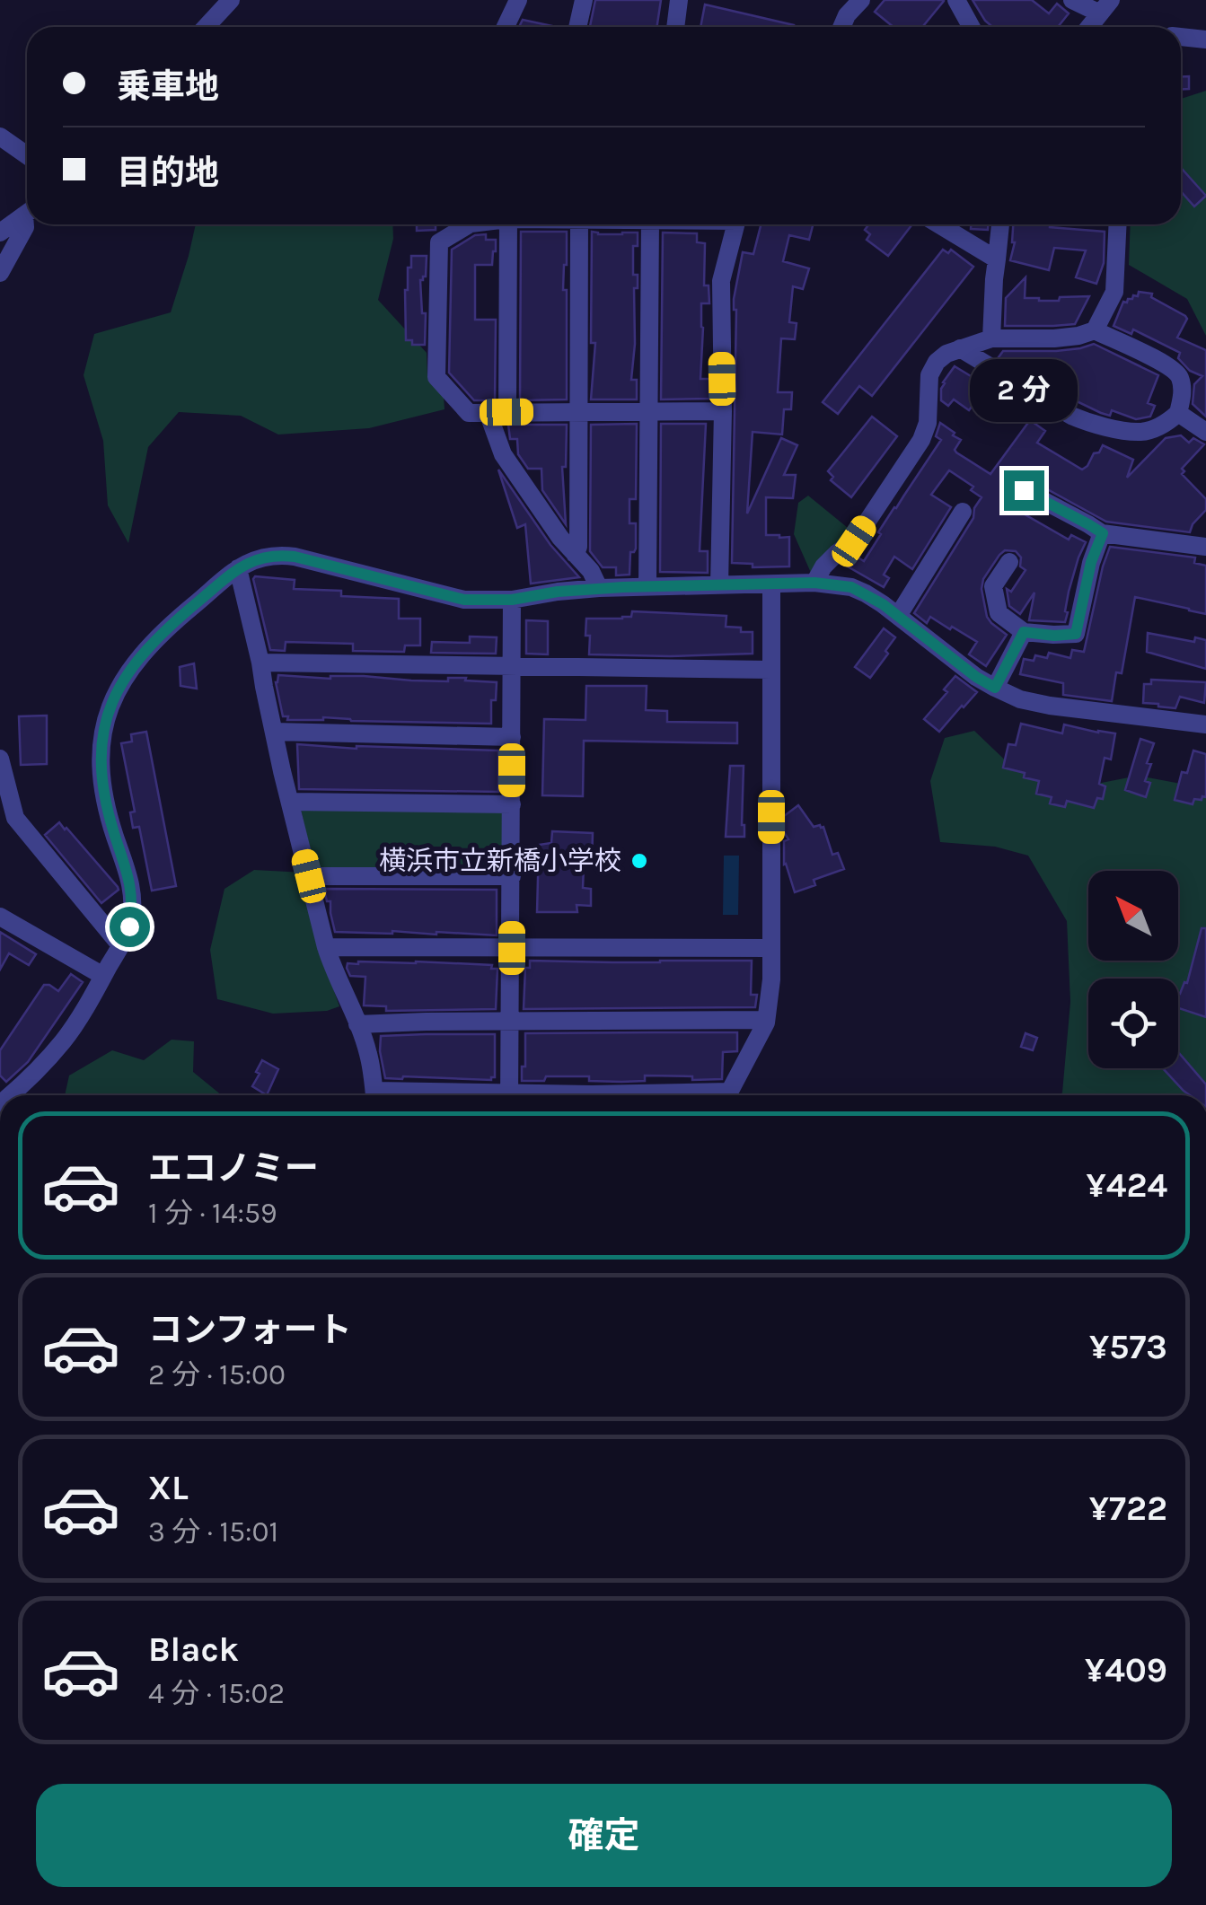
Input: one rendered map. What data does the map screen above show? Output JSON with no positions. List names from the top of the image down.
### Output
{
  "places": ["横浜市立新橋小学校"],
  "north": "top left",
  "page": {
    "banner": ["乗車地", "目的地"],
    "bubble": "2 分",
    "list": [
      {
        "name": "エコノミー",
        "note": "1 分 · 14:59",
        "value": "¥424"
      },
      {
        "name": "コンフォート",
        "note": "2 分 · 15:00",
        "value": "¥573"
      },
      {
        "name": "XL",
        "note": "3 分 · 15:01",
        "value": "¥722"
      },
      {
        "name": "Black",
        "note": "4 分 · 15:02",
        "value": "¥409"
      }
    ],
    "buttons": "確定"
  }
}
